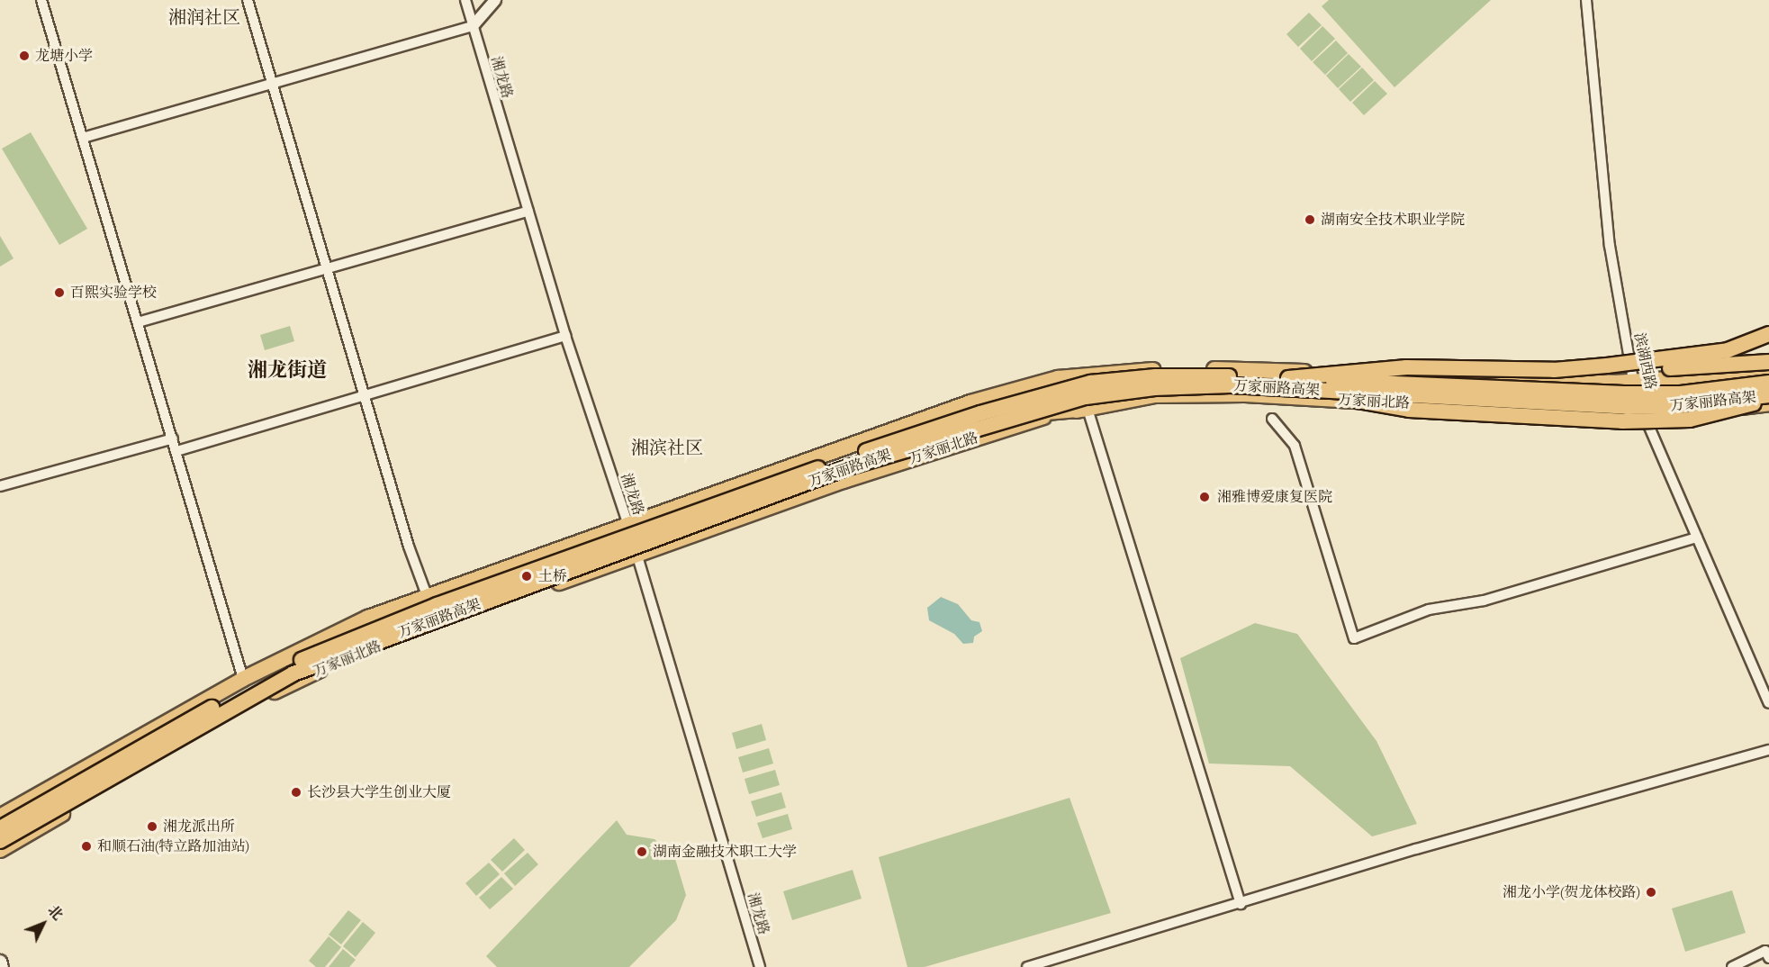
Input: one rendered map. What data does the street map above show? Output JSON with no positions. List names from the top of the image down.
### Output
{
  "streets": {
    "main road": ["万家丽路高架", "万家丽北路"],
    "street": ["湘龙路", "滨湖西路"]
  },
  "crossings": [
    ["湘龙路", "万家丽北路"],
    ["滨湖西路", "万家丽北路"]
  ],
  "districts": ["湘润社区", "湘龙街道", "湘滨社区"],
  "places": [
    "龙塘小学",
    "湖南安全技术职业学院",
    "百熙实验学校",
    "湘雅博爱康复医院",
    "土桥",
    "长沙县大学生创业大厦",
    "湘龙派出所",
    "和顺石油(特立路加油站)",
    "湖南金融技术职工大学",
    "湘龙小学(贺龙体校路)"
  ],
  "north": "top right"
}
